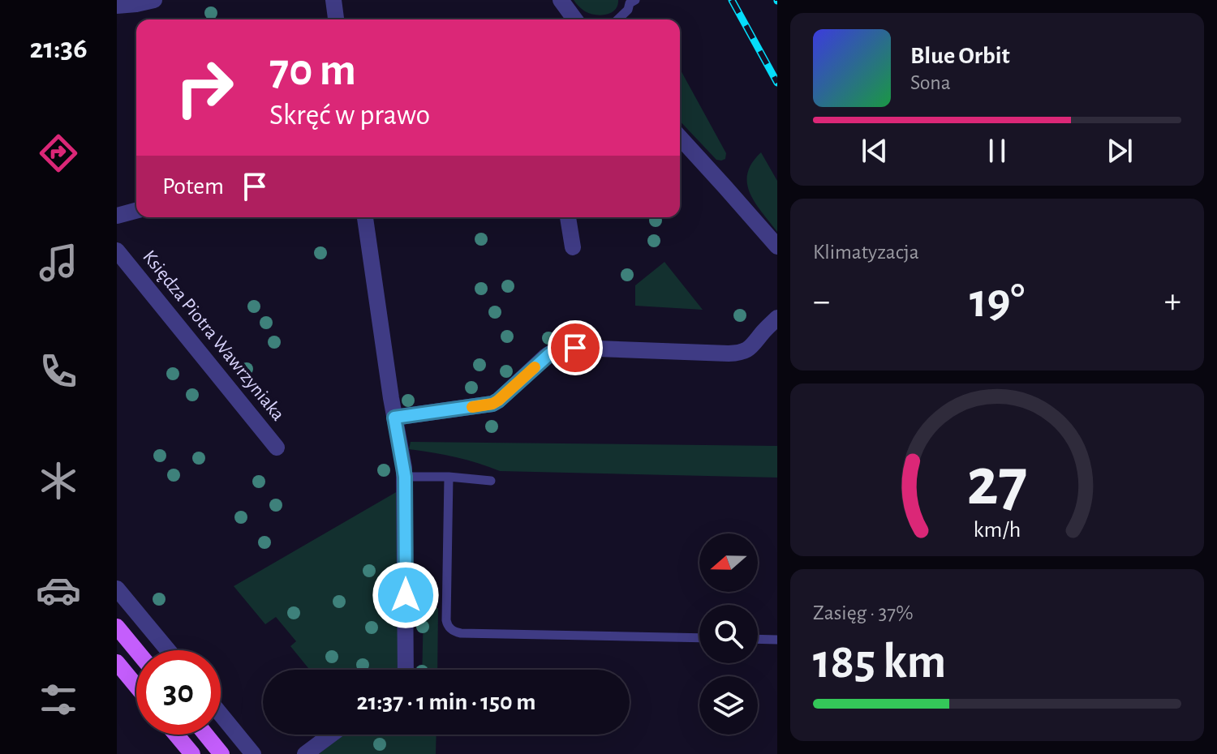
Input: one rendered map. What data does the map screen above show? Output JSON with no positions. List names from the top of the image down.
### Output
{
  "streets": {
    "street": ["Księdza Piotra Wawrzyniaka"]
  },
  "north": "left",
  "page": {
    "tabs": "21:36",
    "turn": ["70 m", "Skręć w prawo"],
    "song": ["Blue Orbit", "Sona"],
    "then": "Potem",
    "tile": [
      "Klimatyzacja",
      ["Zasięg · 37%", "185 km"]
    ],
    "heat": ["−", "19°", "+"],
    "limit": "30",
    "trip": "21:37 · 1 min · 150 m",
    "gauge": ["27", "km/h"]
  }
}
